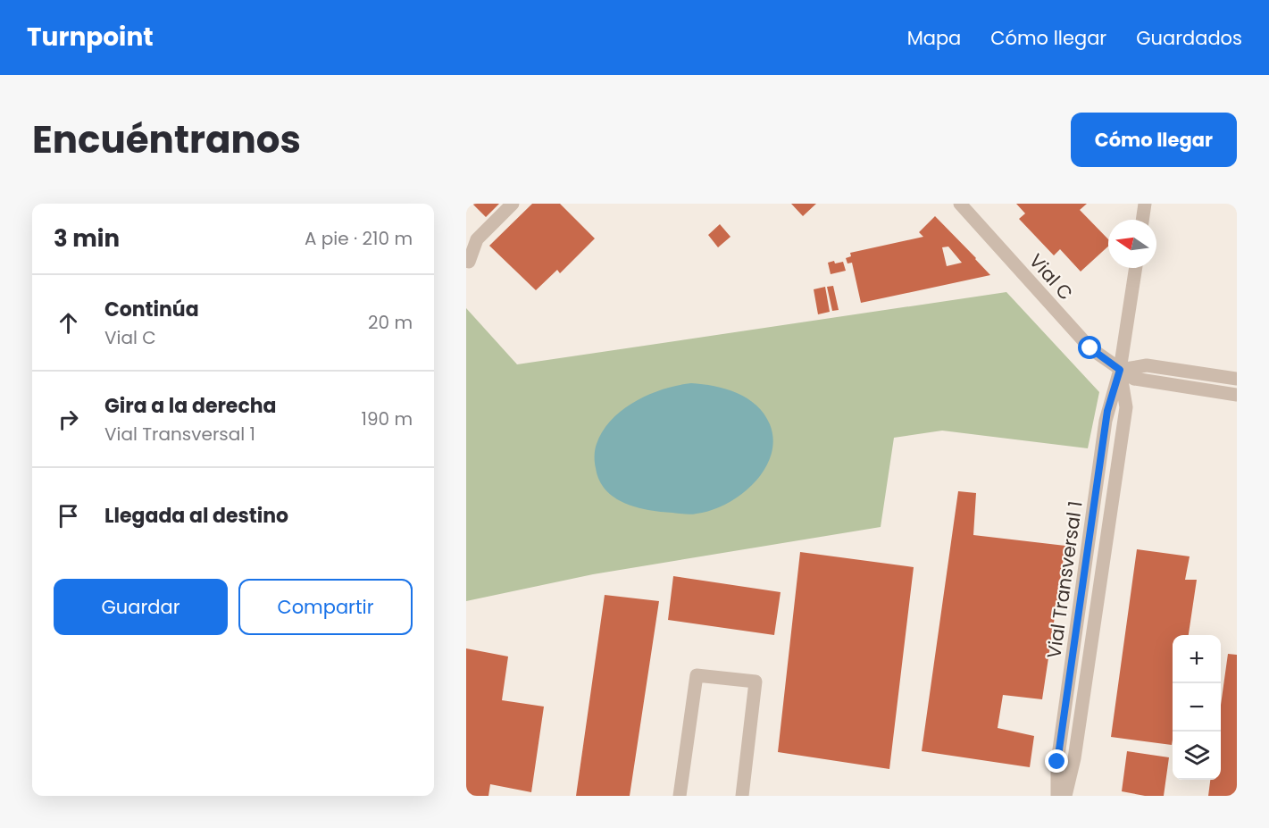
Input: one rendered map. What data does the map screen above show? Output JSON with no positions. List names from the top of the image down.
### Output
{
  "streets": {
    "street": ["Vial C", "Vial Transversal 1"]
  },
  "crossings": [
    ["Vial C", "Vial Transversal 1"]
  ],
  "north": "left",
  "page": {
    "header": "Turnpoint",
    "nav": ["Mapa", "Cómo llegar", "Guardados"],
    "title": "Encuéntranos",
    "buttons": [
      "Cómo llegar",
      ["Guardar", "Compartir"]
    ],
    "heading": ["3 min", "A pie · 210 m"],
    "list": [
      ["Continúa", "Vial C", "20 m"],
      ["Gira a la derecha", "Vial Transversal 1", "190 m"],
      "Llegada al destino"
    ],
    "map_buttons": ["+", "−"]
  }
}
